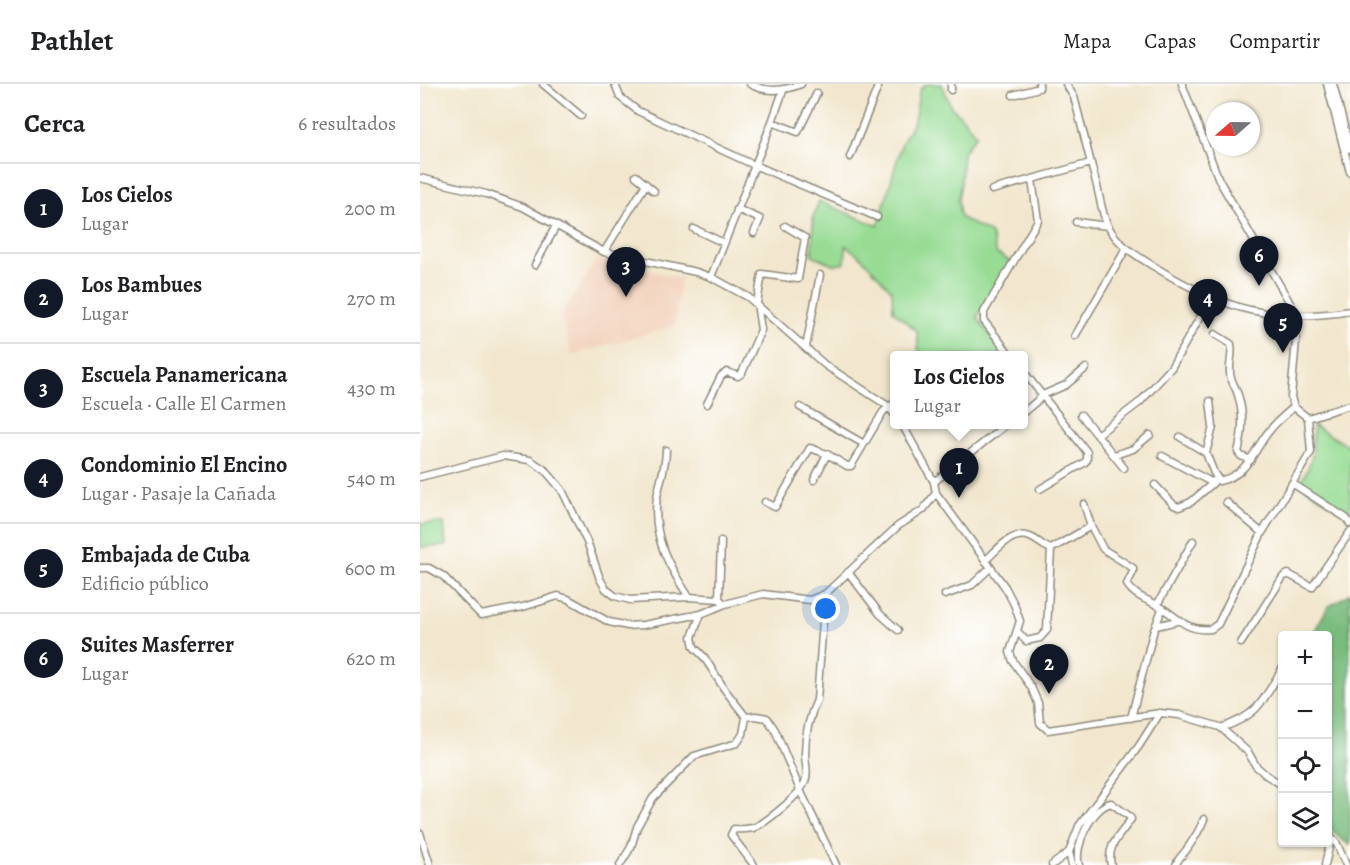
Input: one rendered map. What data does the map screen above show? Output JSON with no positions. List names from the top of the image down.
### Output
{
  "north": "left",
  "page": {
    "header": "Pathlet",
    "nav": ["Mapa", "Capas", "Compartir"],
    "heading": ["Cerca", "6 resultados"],
    "list": [
      {
        "mark": "1",
        "name": "Los Cielos",
        "note": "Lugar",
        "value": "200 m"
      },
      {
        "mark": "2",
        "name": "Los Bambues",
        "note": "Lugar",
        "value": "270 m"
      },
      {
        "mark": "3",
        "name": "Escuela Panamericana",
        "note": "Escuela · Calle El Carmen",
        "value": "430 m"
      },
      {
        "mark": "4",
        "name": "Condominio El Encino",
        "note": "Lugar · Pasaje la Cañada",
        "value": "540 m"
      },
      {
        "mark": "5",
        "name": "Embajada de Cuba",
        "note": "Edificio público",
        "value": "600 m"
      },
      {
        "mark": "6",
        "name": "Suites Masferrer",
        "note": "Lugar",
        "value": "620 m"
      }
    ],
    "pins": [
      "6",
      "3",
      "4",
      "5",
      "1",
      "2"
    ],
    "popup": ["Los Cielos", "Lugar"],
    "map_buttons": ["+", "−"]
  }
}
